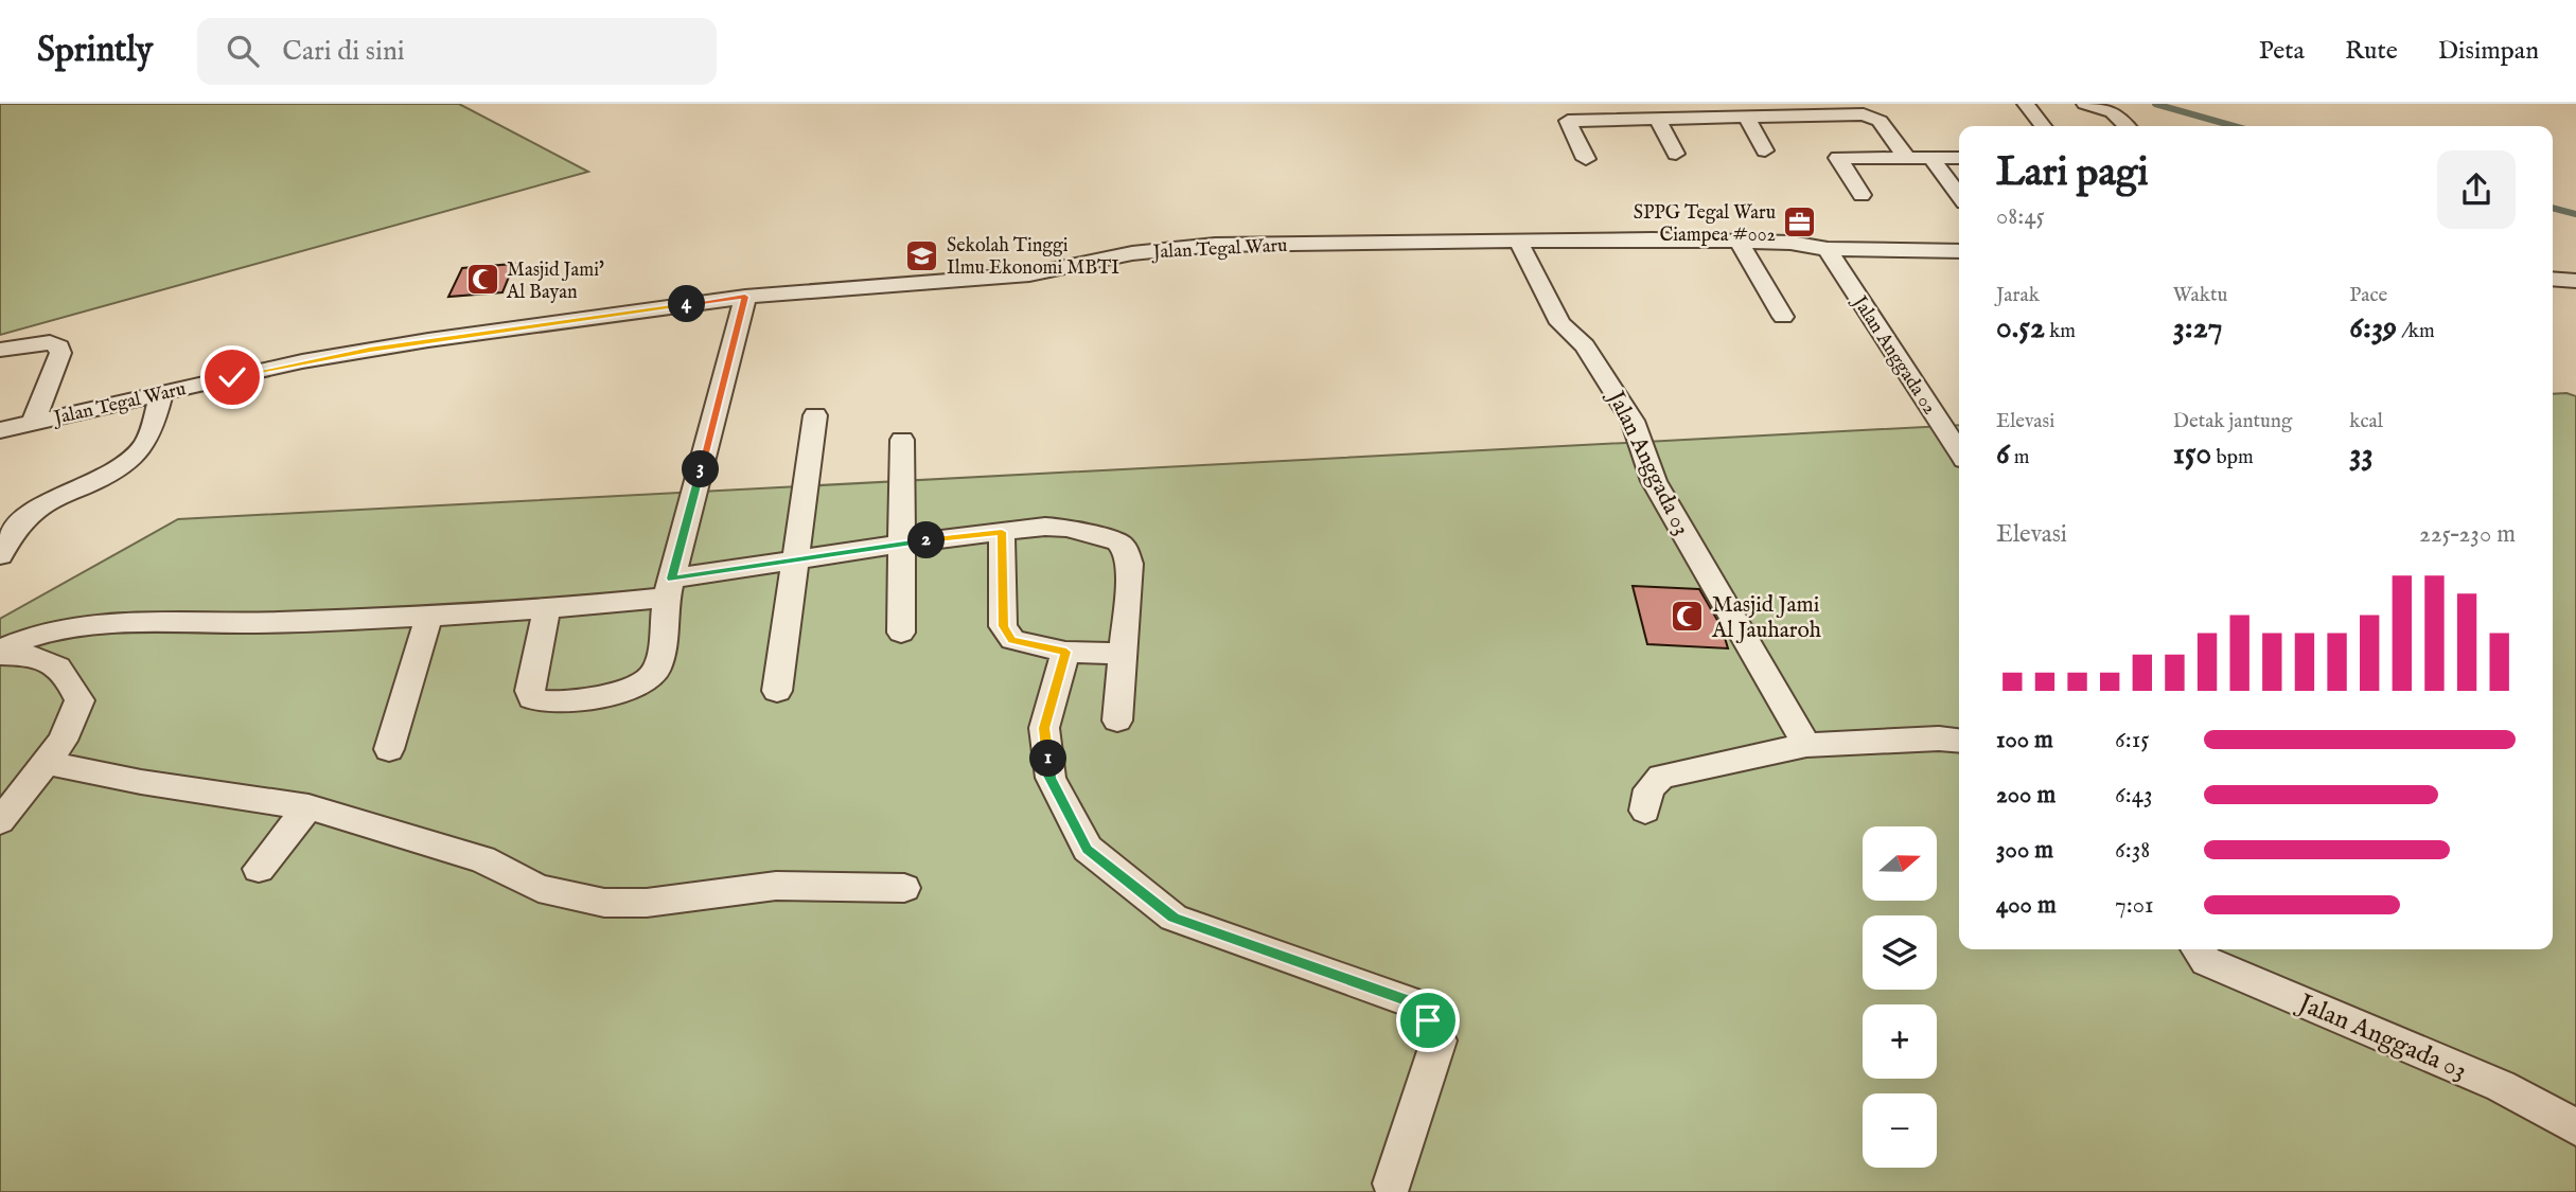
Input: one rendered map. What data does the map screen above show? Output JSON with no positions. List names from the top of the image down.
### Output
{
  "streets": {
    "street": ["Jalan Tegal Waru", "Jalan Anggada 02", "Jalan Anggada 03"]
  },
  "crossings": [
    ["Jalan Tegal Waru", "Jalan Anggada 02"],
    ["Jalan Tegal Waru", "Jalan Anggada 03"]
  ],
  "places": {
    "office": ["SPPG Tegal Waru Ciampea #002"],
    "school or university": ["Sekolah Tinggi Ilmu Ekonomi MBTI"],
    "mosque": ["Masjid Jami' Al Bayan", "Masjid Jami Al Jauharoh"]
  },
  "north": "right",
  "page": {
    "header": "Sprintly",
    "search": "Cari di sini",
    "nav": ["Peta", "Rute", "Disimpan"],
    "heading": ["Lari pagi", "08:45"],
    "stats": [
      ["Jarak", "0.52 km"],
      ["Waktu", "3:27"],
      ["Pace", "6:39 /km"],
      ["Elevasi", "6 m"],
      ["Detak jantung", "150 bpm"],
      ["kcal", "33"]
    ],
    "pins": [
      "4",
      "3",
      "2",
      "1"
    ],
    "chart": ["Elevasi", "225–230 m"],
    "list": [
      {
        "name": "100 m",
        "note": "6:15"
      },
      {
        "name": "200 m",
        "note": "6:43"
      },
      {
        "name": "300 m",
        "note": "6:38"
      },
      {
        "name": "400 m",
        "note": "7:01"
      }
    ],
    "map_buttons": ["+", "−"]
  }
}
